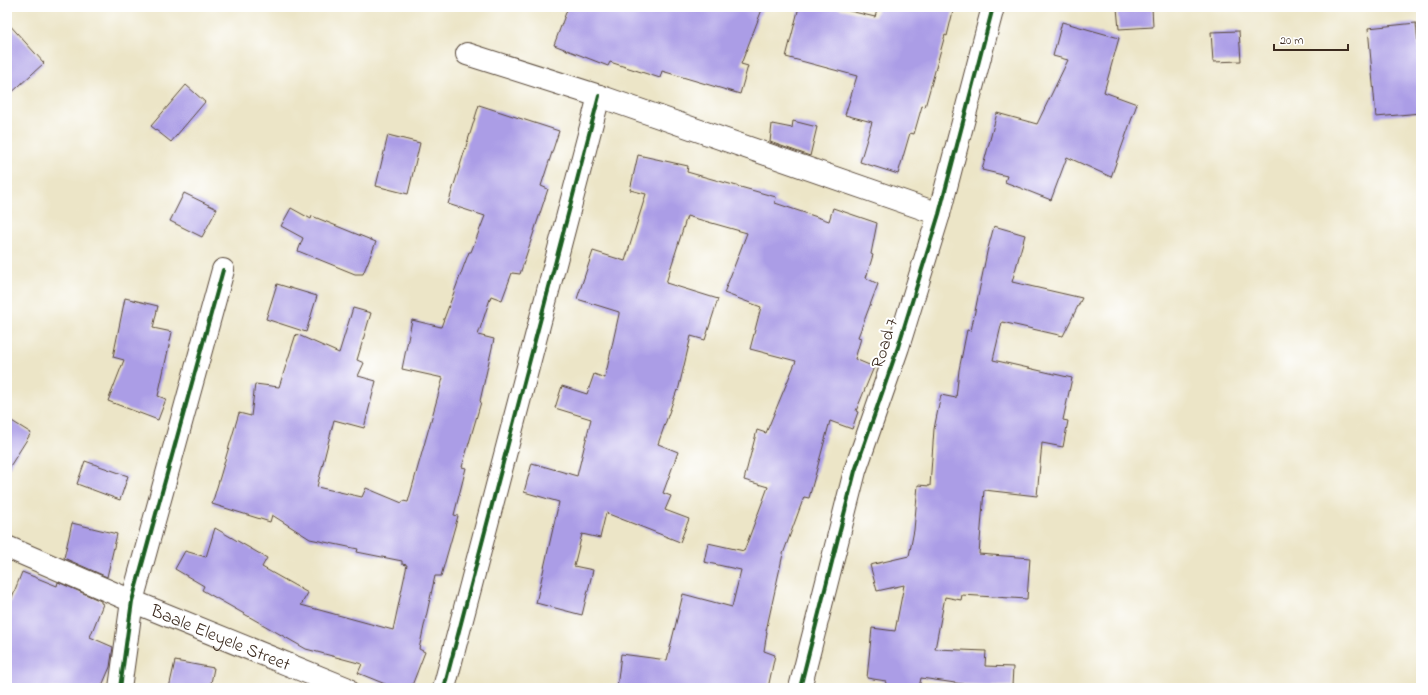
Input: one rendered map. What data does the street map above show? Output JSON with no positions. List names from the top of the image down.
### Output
{
  "streets": {
    "street": ["Road 7", "Baale Eleyele Street"]
  },
  "scale_bar": "20 m"
}
